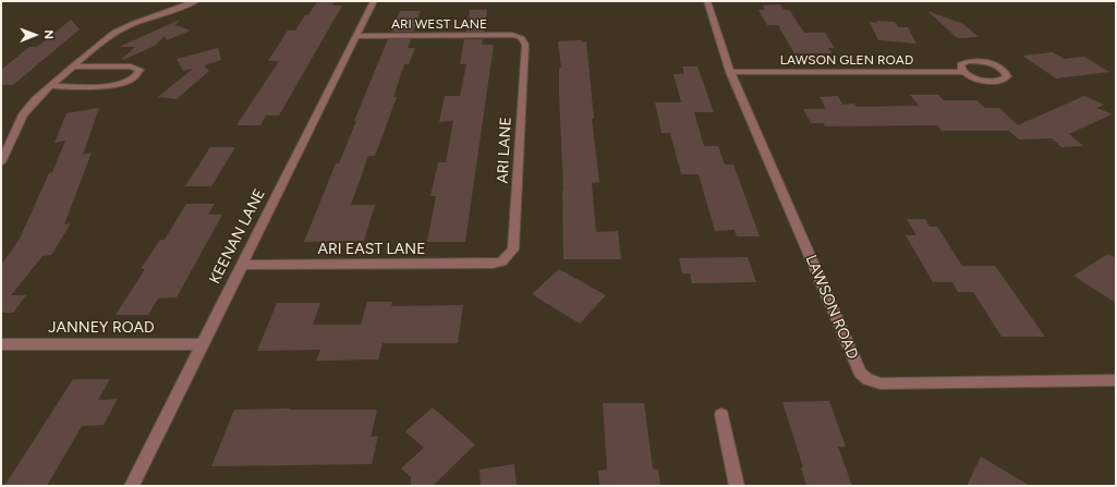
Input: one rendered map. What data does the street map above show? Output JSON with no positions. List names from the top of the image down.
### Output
{
  "streets": {
    "street": [
      "ARI WEST LANE",
      "LAWSON GLEN ROAD",
      "ARI LANE",
      "KEENAN LANE",
      "ARI EAST LANE",
      "LAWSON ROAD",
      "JANNEY ROAD"
    ]
  },
  "crossings": [
    ["ARI WEST LANE", "ARI LANE"],
    ["ARI WEST LANE", "KEENAN LANE"],
    ["LAWSON GLEN ROAD", "LAWSON ROAD"],
    ["ARI LANE", "ARI EAST LANE"],
    ["KEENAN LANE", "ARI EAST LANE"],
    ["KEENAN LANE", "JANNEY ROAD"]
  ],
  "north": "right"
}
